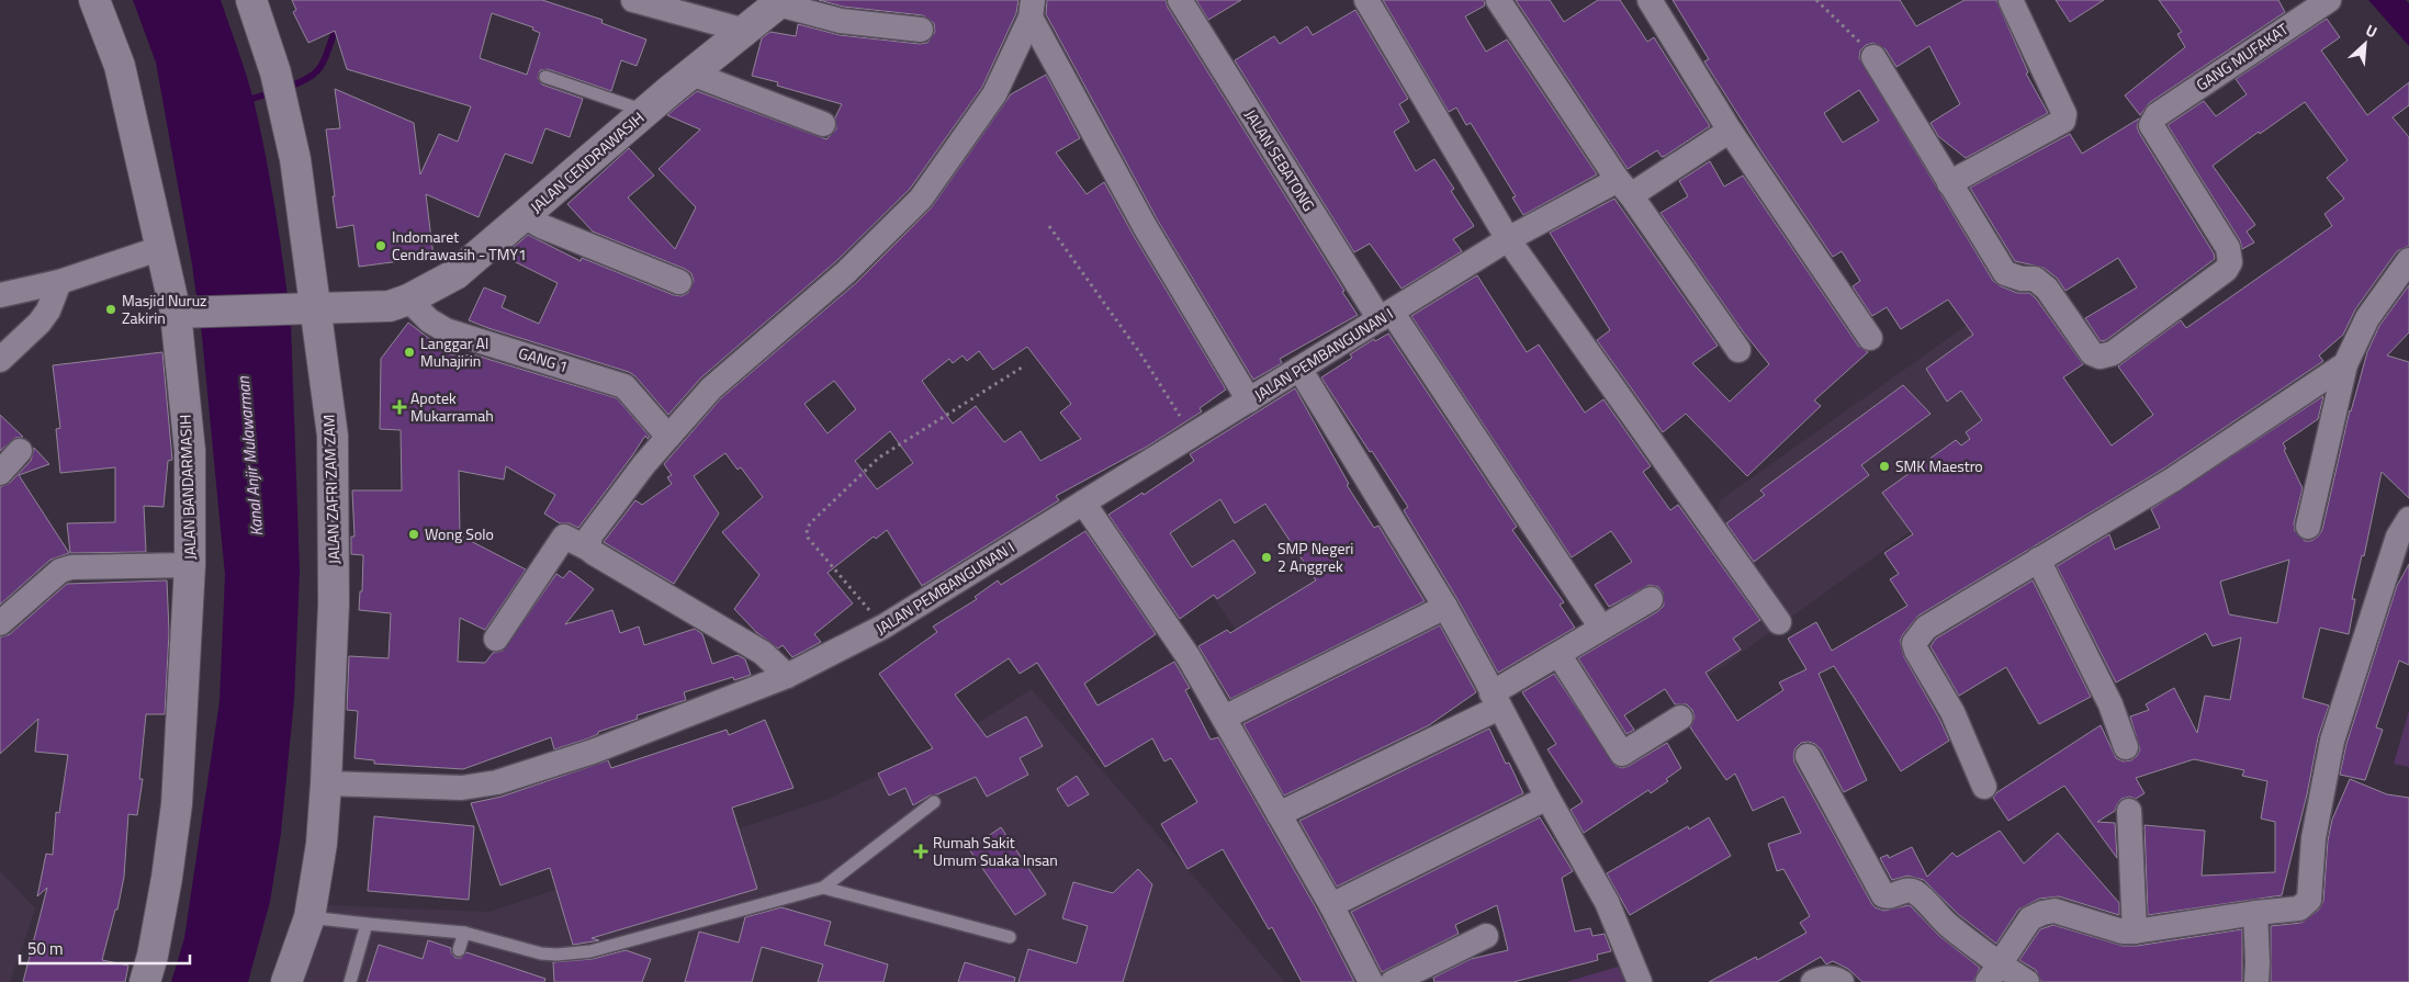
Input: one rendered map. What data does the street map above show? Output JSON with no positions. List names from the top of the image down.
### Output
{
  "streets": {
    "street": [
      "GANG MUFAKAT",
      "JALAN SEBATONG",
      "JALAN CENDRAWASIH",
      "JALAN PEMBANGUNAN I",
      "GANG 1",
      "JALAN BANDARMASIH",
      "JALAN ZAFRI ZAM ZAM"
    ]
  },
  "crossings": [
    ["JALAN SEBATONG", "JALAN PEMBANGUNAN I"],
    ["JALAN CENDRAWASIH", "GANG 1"],
    ["JALAN CENDRAWASIH", "JALAN BANDARMASIH"],
    ["JALAN CENDRAWASIH", "JALAN ZAFRI ZAM ZAM"],
    ["JALAN PEMBANGUNAN I", "JALAN ZAFRI ZAM ZAM"]
  ],
  "water": ["Kanal Anjir Mulawarman"],
  "places": {
    "other": [
      "Indomaret Cendrawasih - TMY1",
      "Masjid Nuruz Zakirin",
      "Langgar Al Muhajirin",
      "SMK Maestro",
      "Wong Solo",
      "SMP Negeri 2 Anggrek"
    ],
    "health": ["Apotek Mukarramah", "Rumah Sakit Umum Suaka Insan"]
  },
  "scale_bar": "50 m",
  "north": "top right"
}
